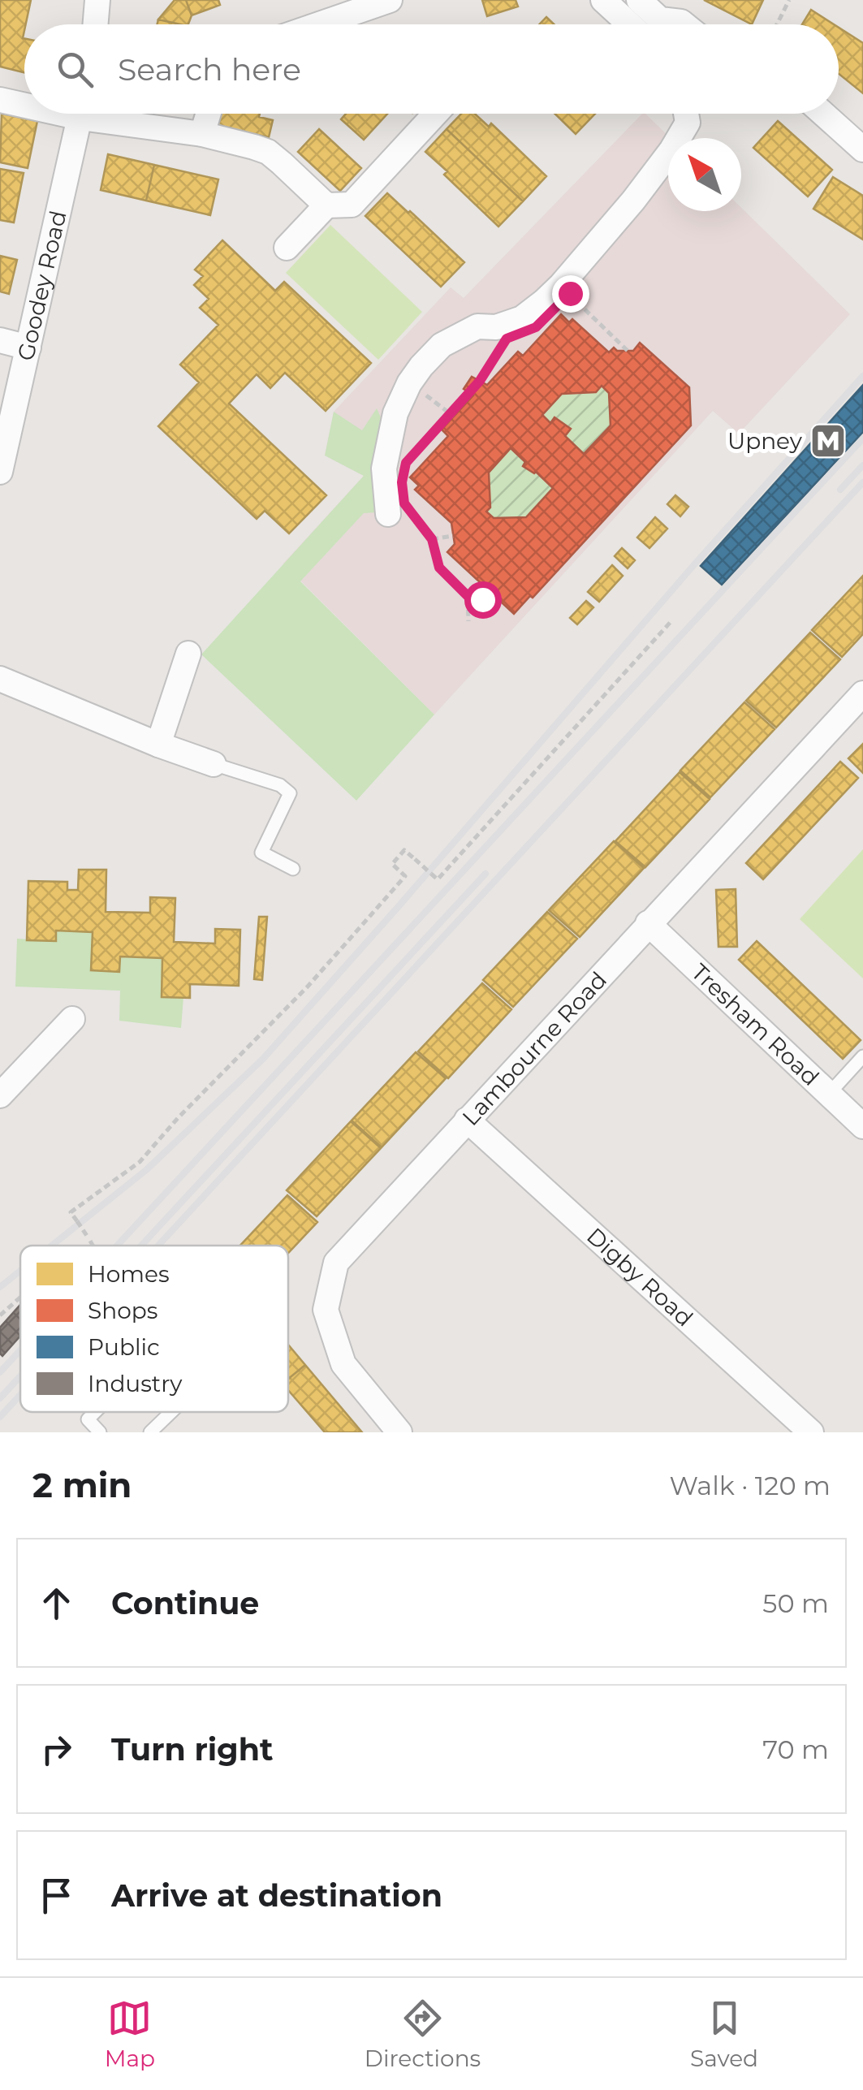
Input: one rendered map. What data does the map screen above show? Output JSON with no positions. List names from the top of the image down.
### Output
{
  "streets": {
    "street": [
      "Goodey Road",
      "Tresham Road",
      "Lambourne Road",
      "Digby Road"
    ]
  },
  "crossings": [
    ["Tresham Road", "Lambourne Road"],
    ["Lambourne Road", "Digby Road"]
  ],
  "places": {
    "metro station": ["Upney"]
  },
  "legend": [
    "Homes",
    "Shops",
    "Public",
    "Industry"
  ],
  "north": "top left",
  "page": {
    "search": "Search here",
    "heading": ["2 min", "Walk · 120 m"],
    "list": [
      ["Continue", "50 m"],
      ["Turn right", "70 m"],
      "Arrive at destination"
    ],
    "nav": ["Map", "Directions", "Saved"]
  }
}
